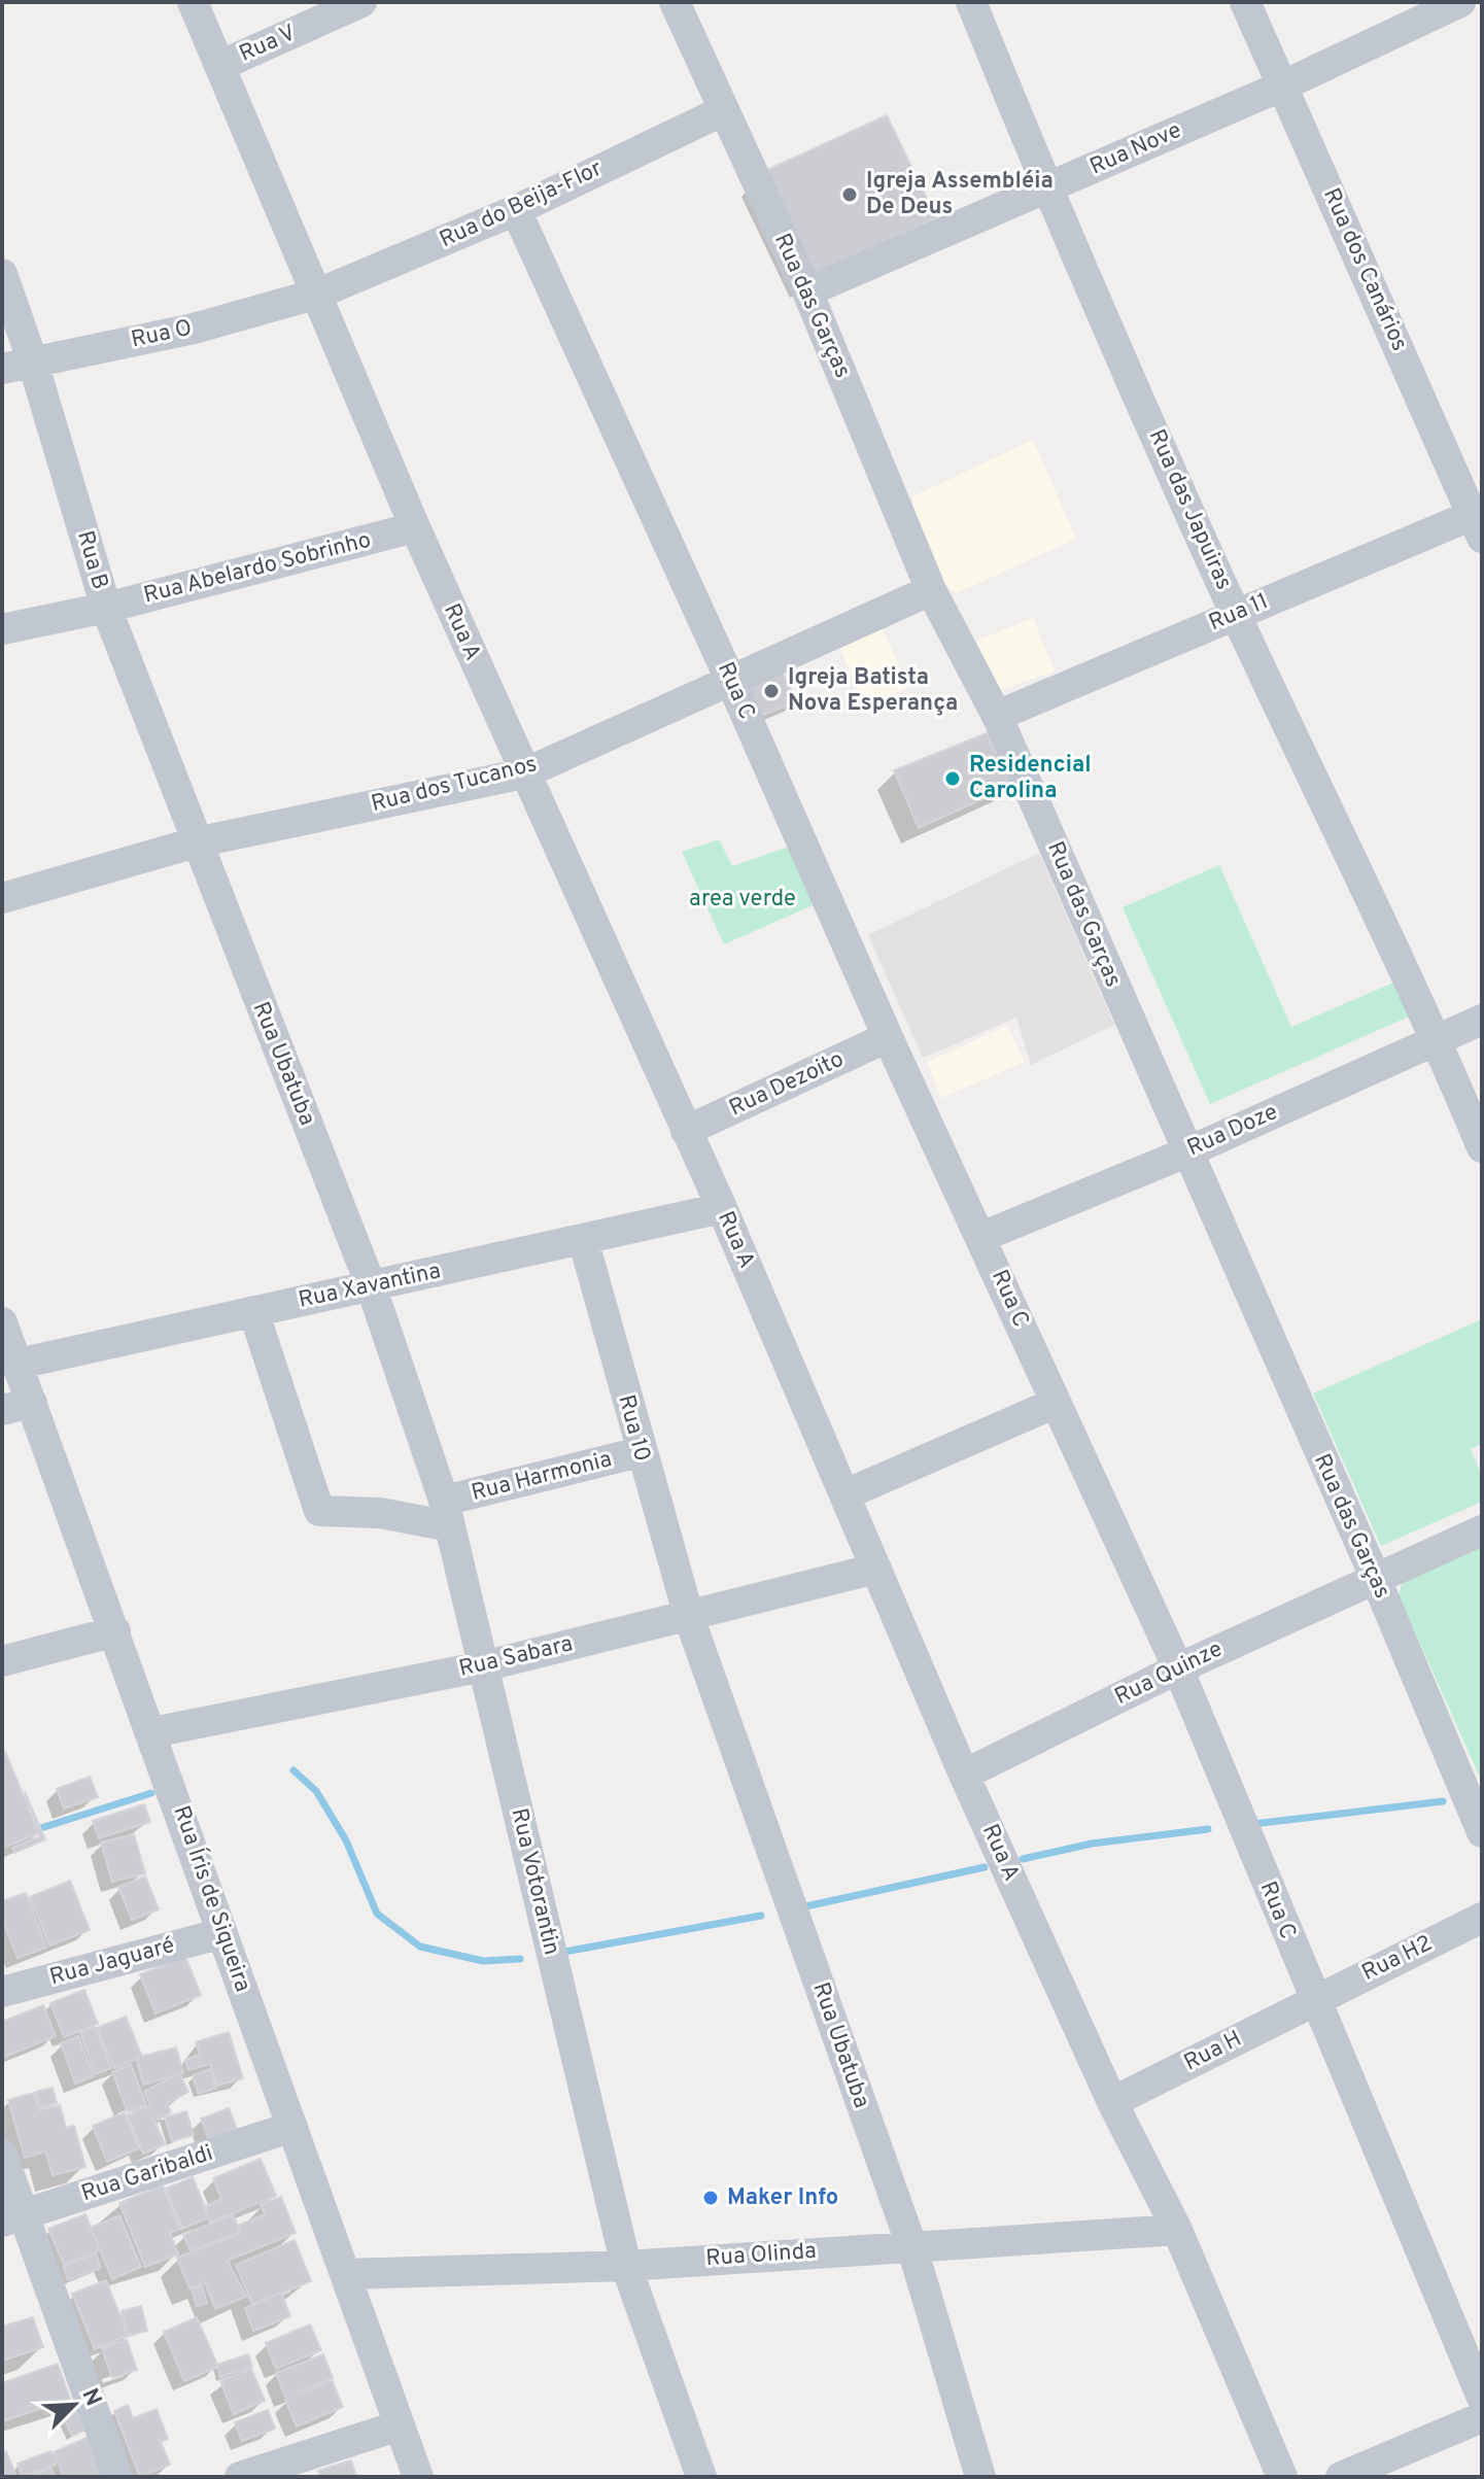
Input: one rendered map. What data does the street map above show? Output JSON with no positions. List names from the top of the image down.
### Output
{
  "streets": {
    "street": [
      "Rua V",
      "Rua Nove",
      "Rua do Beija-Flor",
      "Rua dos Canários",
      "Rua das Garças",
      "Rua O",
      "Rua das Japuiras",
      "Rua B",
      "Rua Abelardo Sobrinho",
      "Rua 11",
      "Rua A",
      "Rua C",
      "Rua dos Tucanos",
      "Rua Ubatuba",
      "Rua Dezoito",
      "Rua Doze",
      "Rua Xavantina",
      "Rua 10",
      "Rua Harmonia",
      "Rua Sabara",
      "Rua Quinze",
      "Rua Votorantin",
      "Rua Íris de Siqueira",
      "Rua H2",
      "Rua Jaguaré",
      "Rua H",
      "Rua Garibaldi",
      "Rua Olinda"
    ]
  },
  "crossings": [
    ["Rua V", "Rua A"],
    ["Rua Nove", "Rua dos Canários"],
    ["Rua Nove", "Rua das Garças"],
    ["Rua Nove", "Rua das Japuiras"],
    ["Rua do Beija-Flor", "Rua das Garças"],
    ["Rua do Beija-Flor", "Rua O"],
    ["Rua do Beija-Flor", "Rua A"],
    ["Rua do Beija-Flor", "Rua C"],
    ["Rua dos Canários", "Rua 11"],
    ["Rua das Garças", "Rua 11"],
    ["Rua das Garças", "Rua dos Tucanos"],
    ["Rua das Garças", "Rua Doze"],
    ["Rua das Garças", "Rua Quinze"],
    ["Rua O", "Rua B"],
    ["Rua O", "Rua A"],
    ["Rua das Japuiras", "Rua 11"],
    ["Rua das Japuiras", "Rua Doze"],
    ["Rua B", "Rua Abelardo Sobrinho"],
    ["Rua B", "Rua dos Tucanos"],
    ["Rua B", "Rua Ubatuba"],
    ["Rua Abelardo Sobrinho", "Rua A"],
    ["Rua A", "Rua dos Tucanos"],
    ["Rua A", "Rua Dezoito"],
    ["Rua A", "Rua Xavantina"],
    ["Rua A", "Rua Sabara"],
    ["Rua A", "Rua Quinze"],
    ["Rua A", "Rua H"],
    ["Rua A", "Rua Olinda"],
    ["Rua C", "Rua dos Tucanos"],
    ["Rua C", "Rua Dezoito"],
    ["Rua C", "Rua Doze"],
    ["Rua C", "Rua Quinze"],
    ["Rua C", "Rua H2"],
    ["Rua C", "Rua H"],
    ["Rua dos Tucanos", "Rua Ubatuba"],
    ["Rua Ubatuba", "Rua Xavantina"],
    ["Rua Ubatuba", "Rua 10"],
    ["Rua Ubatuba", "Rua Sabara"],
    ["Rua Ubatuba", "Rua Votorantin"],
    ["Rua Ubatuba", "Rua Olinda"],
    ["Rua Xavantina", "Rua 10"],
    ["Rua Xavantina", "Rua Votorantin"],
    ["Rua Xavantina", "Rua Íris de Siqueira"],
    ["Rua 10", "Rua Harmonia"],
    ["Rua 10", "Rua Sabara"],
    ["Rua Harmonia", "Rua Votorantin"],
    ["Rua Sabara", "Rua Votorantin"],
    ["Rua Sabara", "Rua Íris de Siqueira"],
    ["Rua Votorantin", "Rua Olinda"],
    ["Rua Íris de Siqueira", "Rua Jaguaré"],
    ["Rua Íris de Siqueira", "Rua Garibaldi"],
    ["Rua Íris de Siqueira", "Rua Olinda"],
    ["Rua H2", "Rua H"]
  ],
  "parks": ["area verde"],
  "places": [
    "Igreja Assembléia De Deus",
    "Igreja Batista Nova Esperança",
    "Residencial Carolina",
    "Maker Info"
  ],
  "north": "top right"
}
